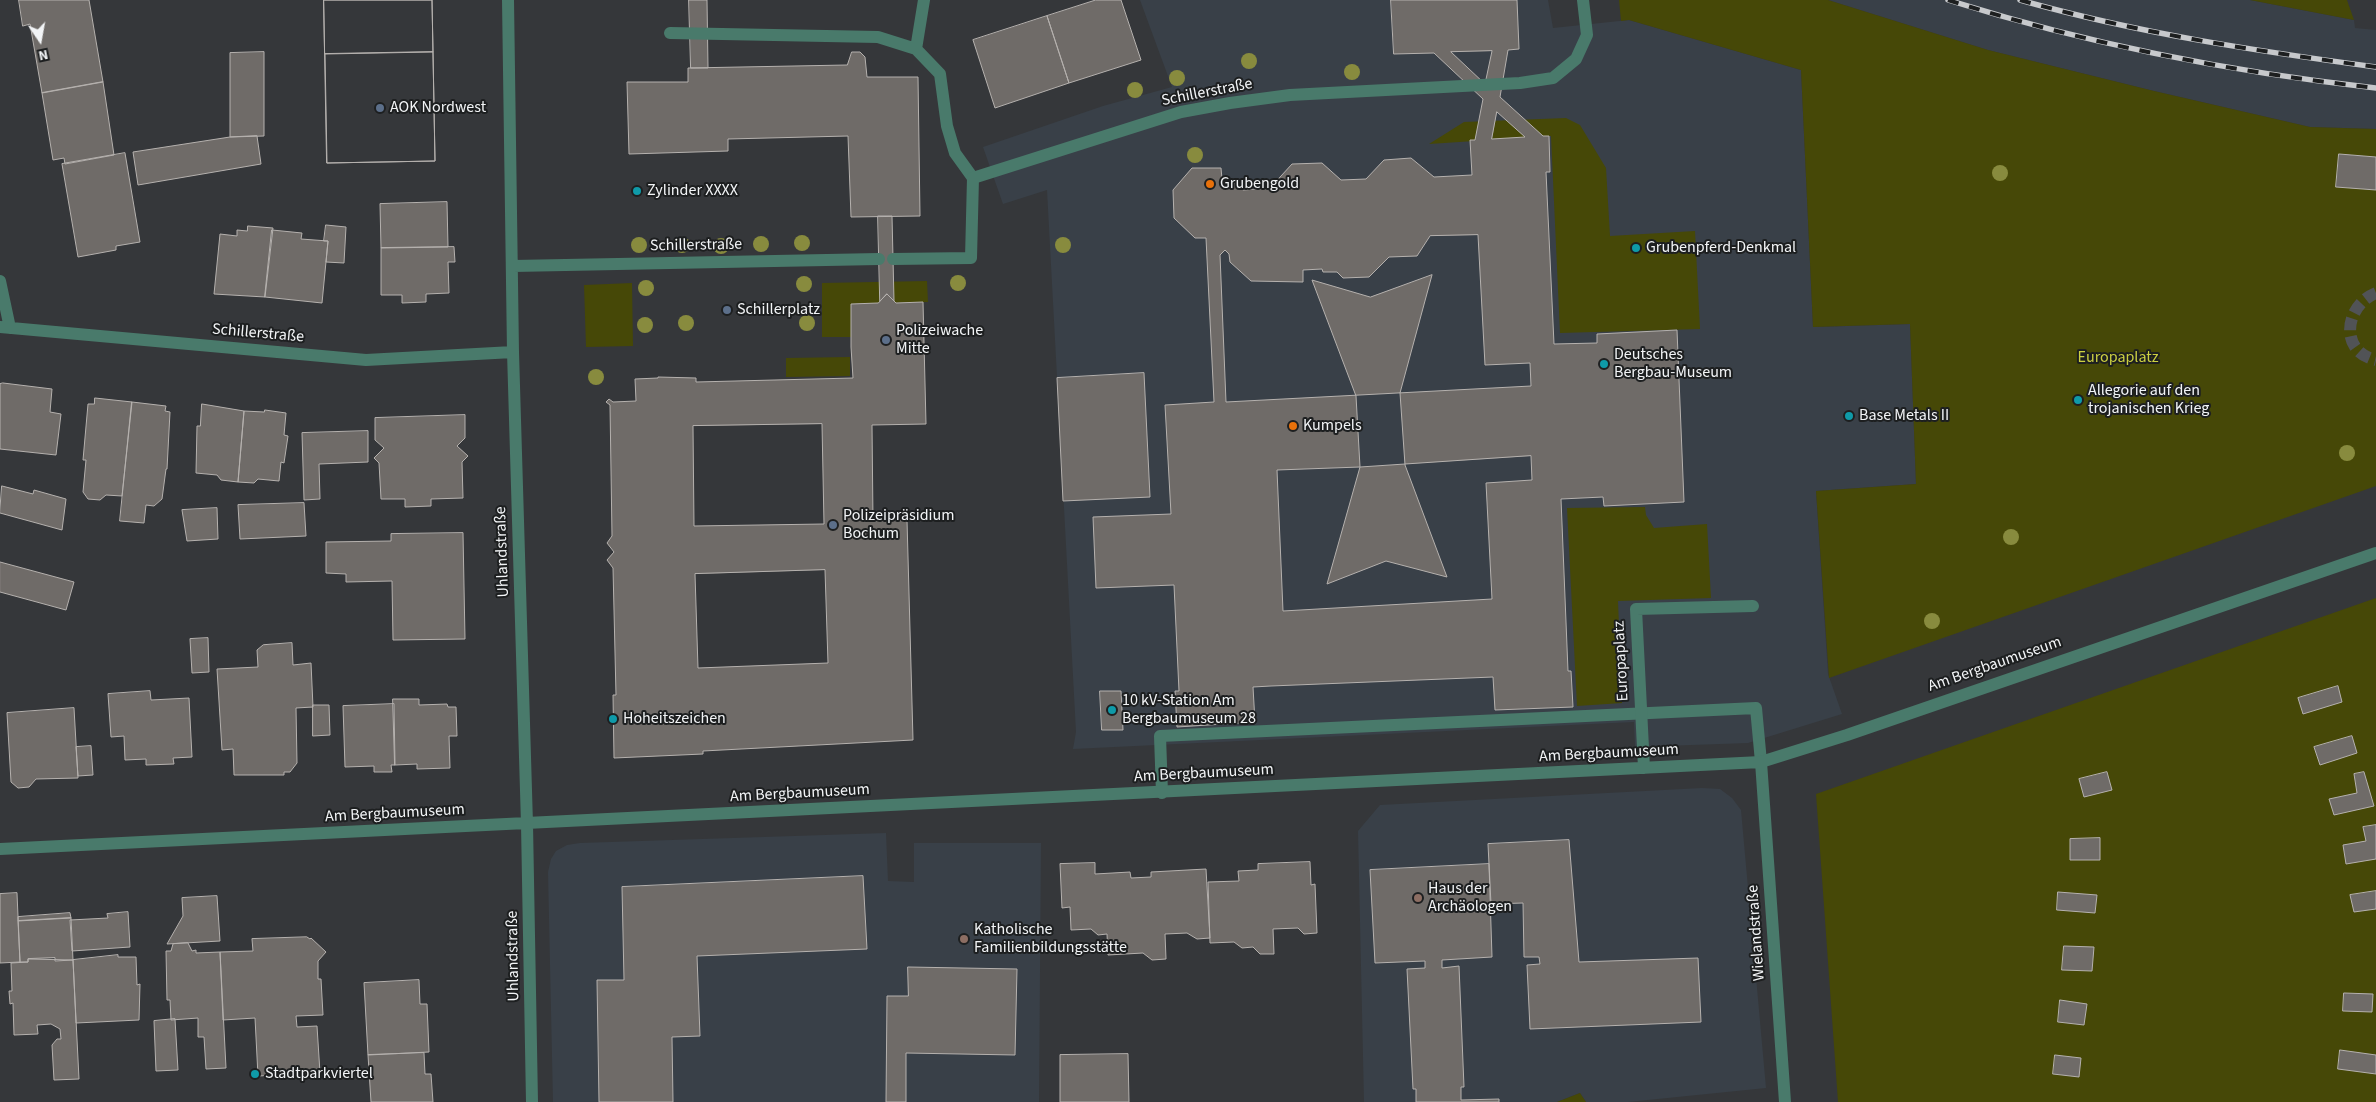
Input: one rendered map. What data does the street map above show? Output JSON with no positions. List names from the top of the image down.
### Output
{
  "streets": {
    "street": [
      "Schillerstraße",
      "Uhlandstraße",
      "Europaplatz",
      "Am Bergbaumuseum",
      "Wielandstraße"
    ]
  },
  "crossings": [
    ["Schillerstraße", "Uhlandstraße"],
    ["Uhlandstraße", "Am Bergbaumuseum"],
    ["Europaplatz", "Am Bergbaumuseum"],
    ["Europaplatz", "Wielandstraße"],
    ["Am Bergbaumuseum", "Wielandstraße"]
  ],
  "parks": ["Europaplatz"],
  "places": [
    "AOK Nordwest",
    "Grubengold",
    "Zylinder XXXX",
    "Grubenpferd-Denkmal",
    "Schillerplatz",
    "Polizeiwache Mitte",
    "Deutsches Bergbau-Museum",
    "Allegorie auf den trojanischen Krieg",
    "Base Metals II",
    "Kumpels",
    "Polizeipräsidium Bochum",
    "10 kV-Station Am Bergbaumuseum 28",
    "Hoheitszeichen",
    "Haus der Archäologen",
    "Katholische Familienbildungsstätte",
    "Stadtparkviertel"
  ],
  "north": "bottom"
}
